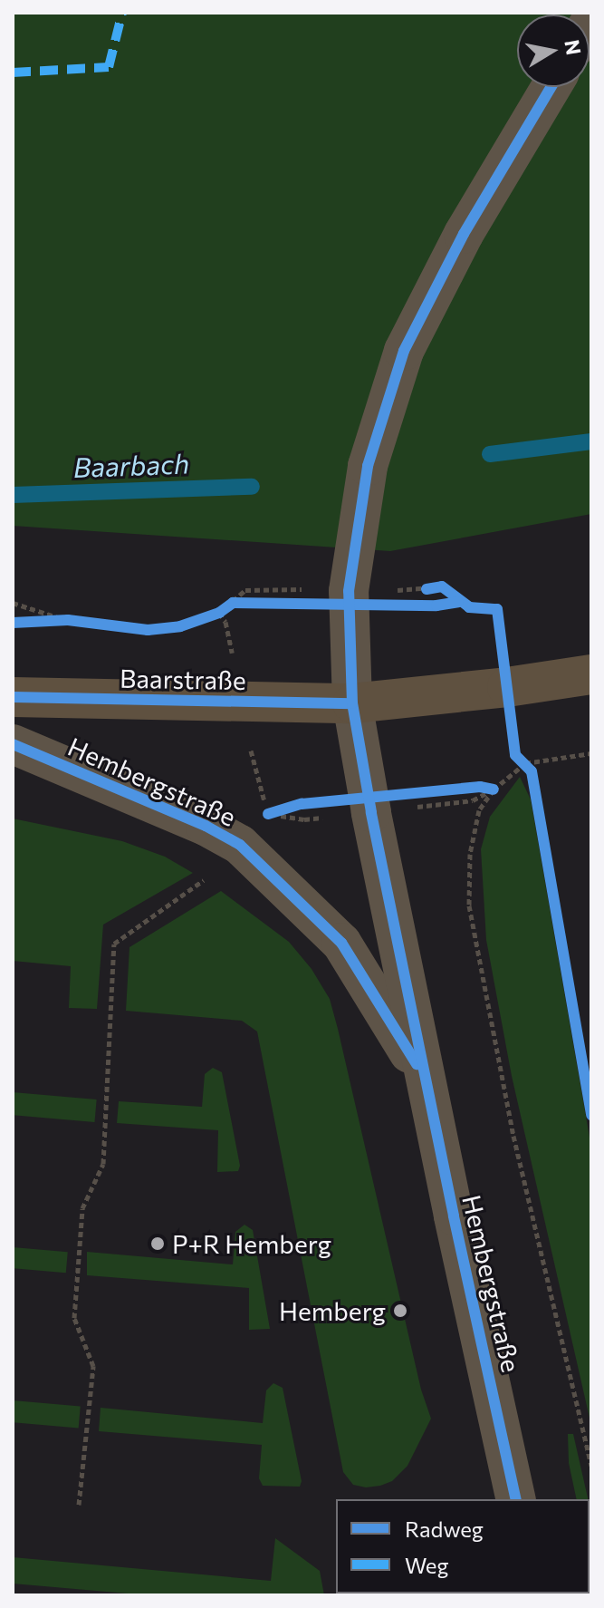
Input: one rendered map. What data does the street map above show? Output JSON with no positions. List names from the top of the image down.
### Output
{
  "streets": {
    "main road": ["Baarstraße"],
    "street": ["Hembergstraße"]
  },
  "crossings": [
    ["Baarstraße", "Hembergstraße"]
  ],
  "water": ["Baarbach"],
  "places": ["P+R Hemberg", "Hemberg"],
  "legend": ["Radweg", "Weg"],
  "north": "right"
}
